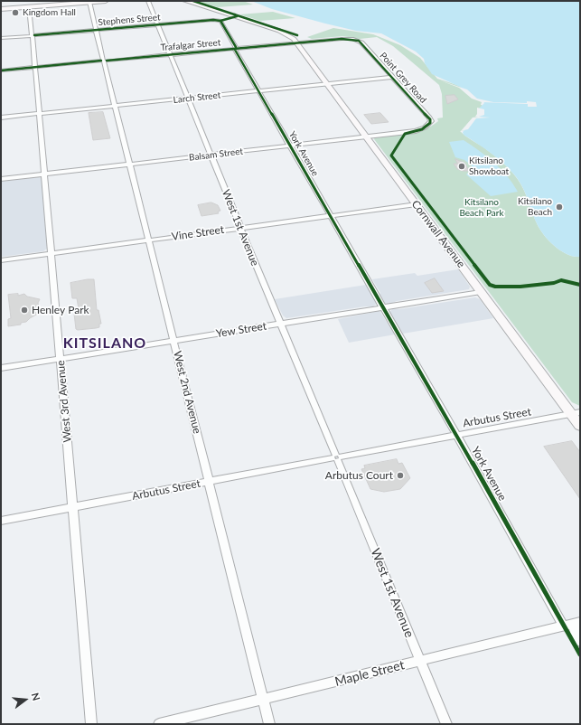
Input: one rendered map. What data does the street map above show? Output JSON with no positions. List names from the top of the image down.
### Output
{
  "streets": {
    "main road": ["Cornwall Avenue"],
    "street": [
      "Stephens Street",
      "Trafalgar Street",
      "Point Grey Road",
      "Larch Street",
      "York Avenue",
      "Balsam Street",
      "West 1st Avenue",
      "Vine Street",
      "Yew Street",
      "West 2nd Avenue",
      "West 3rd Avenue",
      "Arbutus Street",
      "Maple Street"
    ]
  },
  "crossings": [
    ["Stephens Street", "York Avenue"],
    ["Stephens Street", "West 1st Avenue"],
    ["Stephens Street", "West 2nd Avenue"],
    ["Stephens Street", "West 3rd Avenue"],
    ["Trafalgar Street", "Point Grey Road"],
    ["Trafalgar Street", "York Avenue"],
    ["Trafalgar Street", "West 1st Avenue"],
    ["Trafalgar Street", "Cornwall Avenue"],
    ["Trafalgar Street", "West 2nd Avenue"],
    ["Trafalgar Street", "West 3rd Avenue"],
    ["Point Grey Road", "Larch Street"],
    ["Point Grey Road", "Balsam Street"],
    ["Larch Street", "York Avenue"],
    ["Larch Street", "West 1st Avenue"],
    ["Larch Street", "Cornwall Avenue"],
    ["Larch Street", "West 2nd Avenue"],
    ["Larch Street", "West 3rd Avenue"],
    ["York Avenue", "Balsam Street"],
    ["York Avenue", "Vine Street"],
    ["York Avenue", "Yew Street"],
    ["York Avenue", "Arbutus Street"],
    ["York Avenue", "Maple Street"],
    ["Balsam Street", "West 1st Avenue"],
    ["Balsam Street", "Cornwall Avenue"],
    ["Balsam Street", "West 2nd Avenue"],
    ["Balsam Street", "West 3rd Avenue"],
    ["West 1st Avenue", "Vine Street"],
    ["West 1st Avenue", "Yew Street"],
    ["West 1st Avenue", "Arbutus Street"],
    ["West 1st Avenue", "Maple Street"],
    ["Vine Street", "Cornwall Avenue"],
    ["Vine Street", "West 2nd Avenue"],
    ["Vine Street", "West 3rd Avenue"],
    ["Cornwall Avenue", "Yew Street"],
    ["Cornwall Avenue", "Arbutus Street"],
    ["Yew Street", "West 2nd Avenue"],
    ["Yew Street", "West 3rd Avenue"],
    ["West 2nd Avenue", "Arbutus Street"],
    ["West 2nd Avenue", "Maple Street"],
    ["West 3rd Avenue", "Arbutus Street"]
  ],
  "districts": ["KITSILANO"],
  "parks": ["Kitsilano Beach Park"],
  "places": [
    "Kingdom Hall",
    "Kitsilano Showboat",
    "Kitsilano Beach",
    "Henley Park",
    "Arbutus Court"
  ],
  "north": "right"
}
